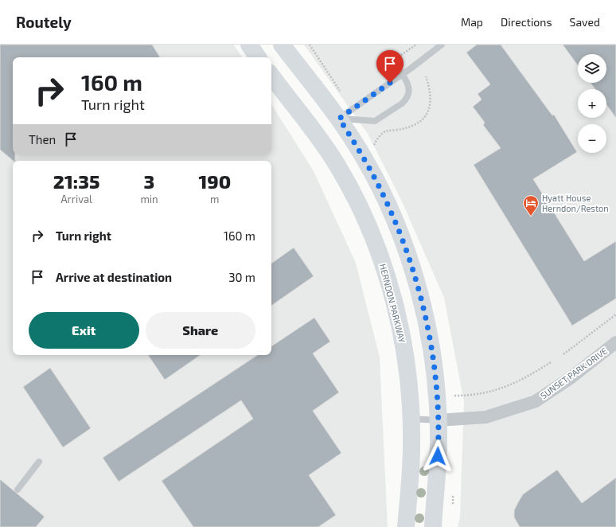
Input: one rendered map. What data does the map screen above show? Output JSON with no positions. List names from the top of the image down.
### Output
{
  "streets": {
    "main road": ["HERNDON PARKWAY"],
    "street": ["SUNSET PARK DRIVE"]
  },
  "places": {
    "hotel": ["Hyatt House Herndon/Reston"]
  },
  "page": {
    "header": "Routely",
    "nav": ["Map", "Directions", "Saved"],
    "map_buttons": ["+", "−"],
    "turn": ["160 m", "Turn right"],
    "then": "Then",
    "eta": [
      "21:35",
      "Arrival",
      "3",
      "min",
      "190",
      "m"
    ],
    "list": [
      {
        "name": "Turn right",
        "value": "160 m"
      },
      {
        "name": "Arrive at destination",
        "value": "30 m"
      }
    ],
    "buttons": ["Exit", "Share"]
  }
}
